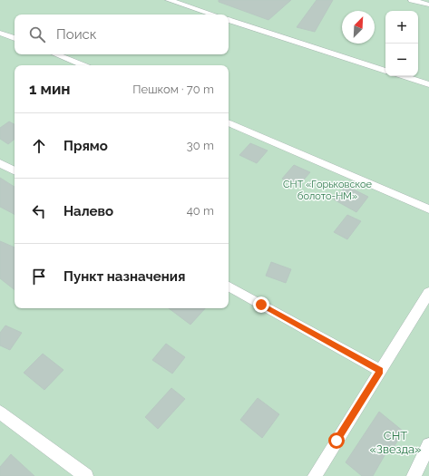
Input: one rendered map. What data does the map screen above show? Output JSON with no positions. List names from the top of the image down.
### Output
{
  "parks": ["СНТ «Горьковское болото-НМ»", "СНТ «Звезда»"],
  "north": "top right",
  "page": {
    "map_buttons": ["+", "−"],
    "search": "Поиск",
    "heading": ["1 мин", "Пешком · 70 m"],
    "list": [
      ["Прямо", "30 m"],
      ["Налево", "40 m"],
      "Пункт назначения"
    ]
  }
}
